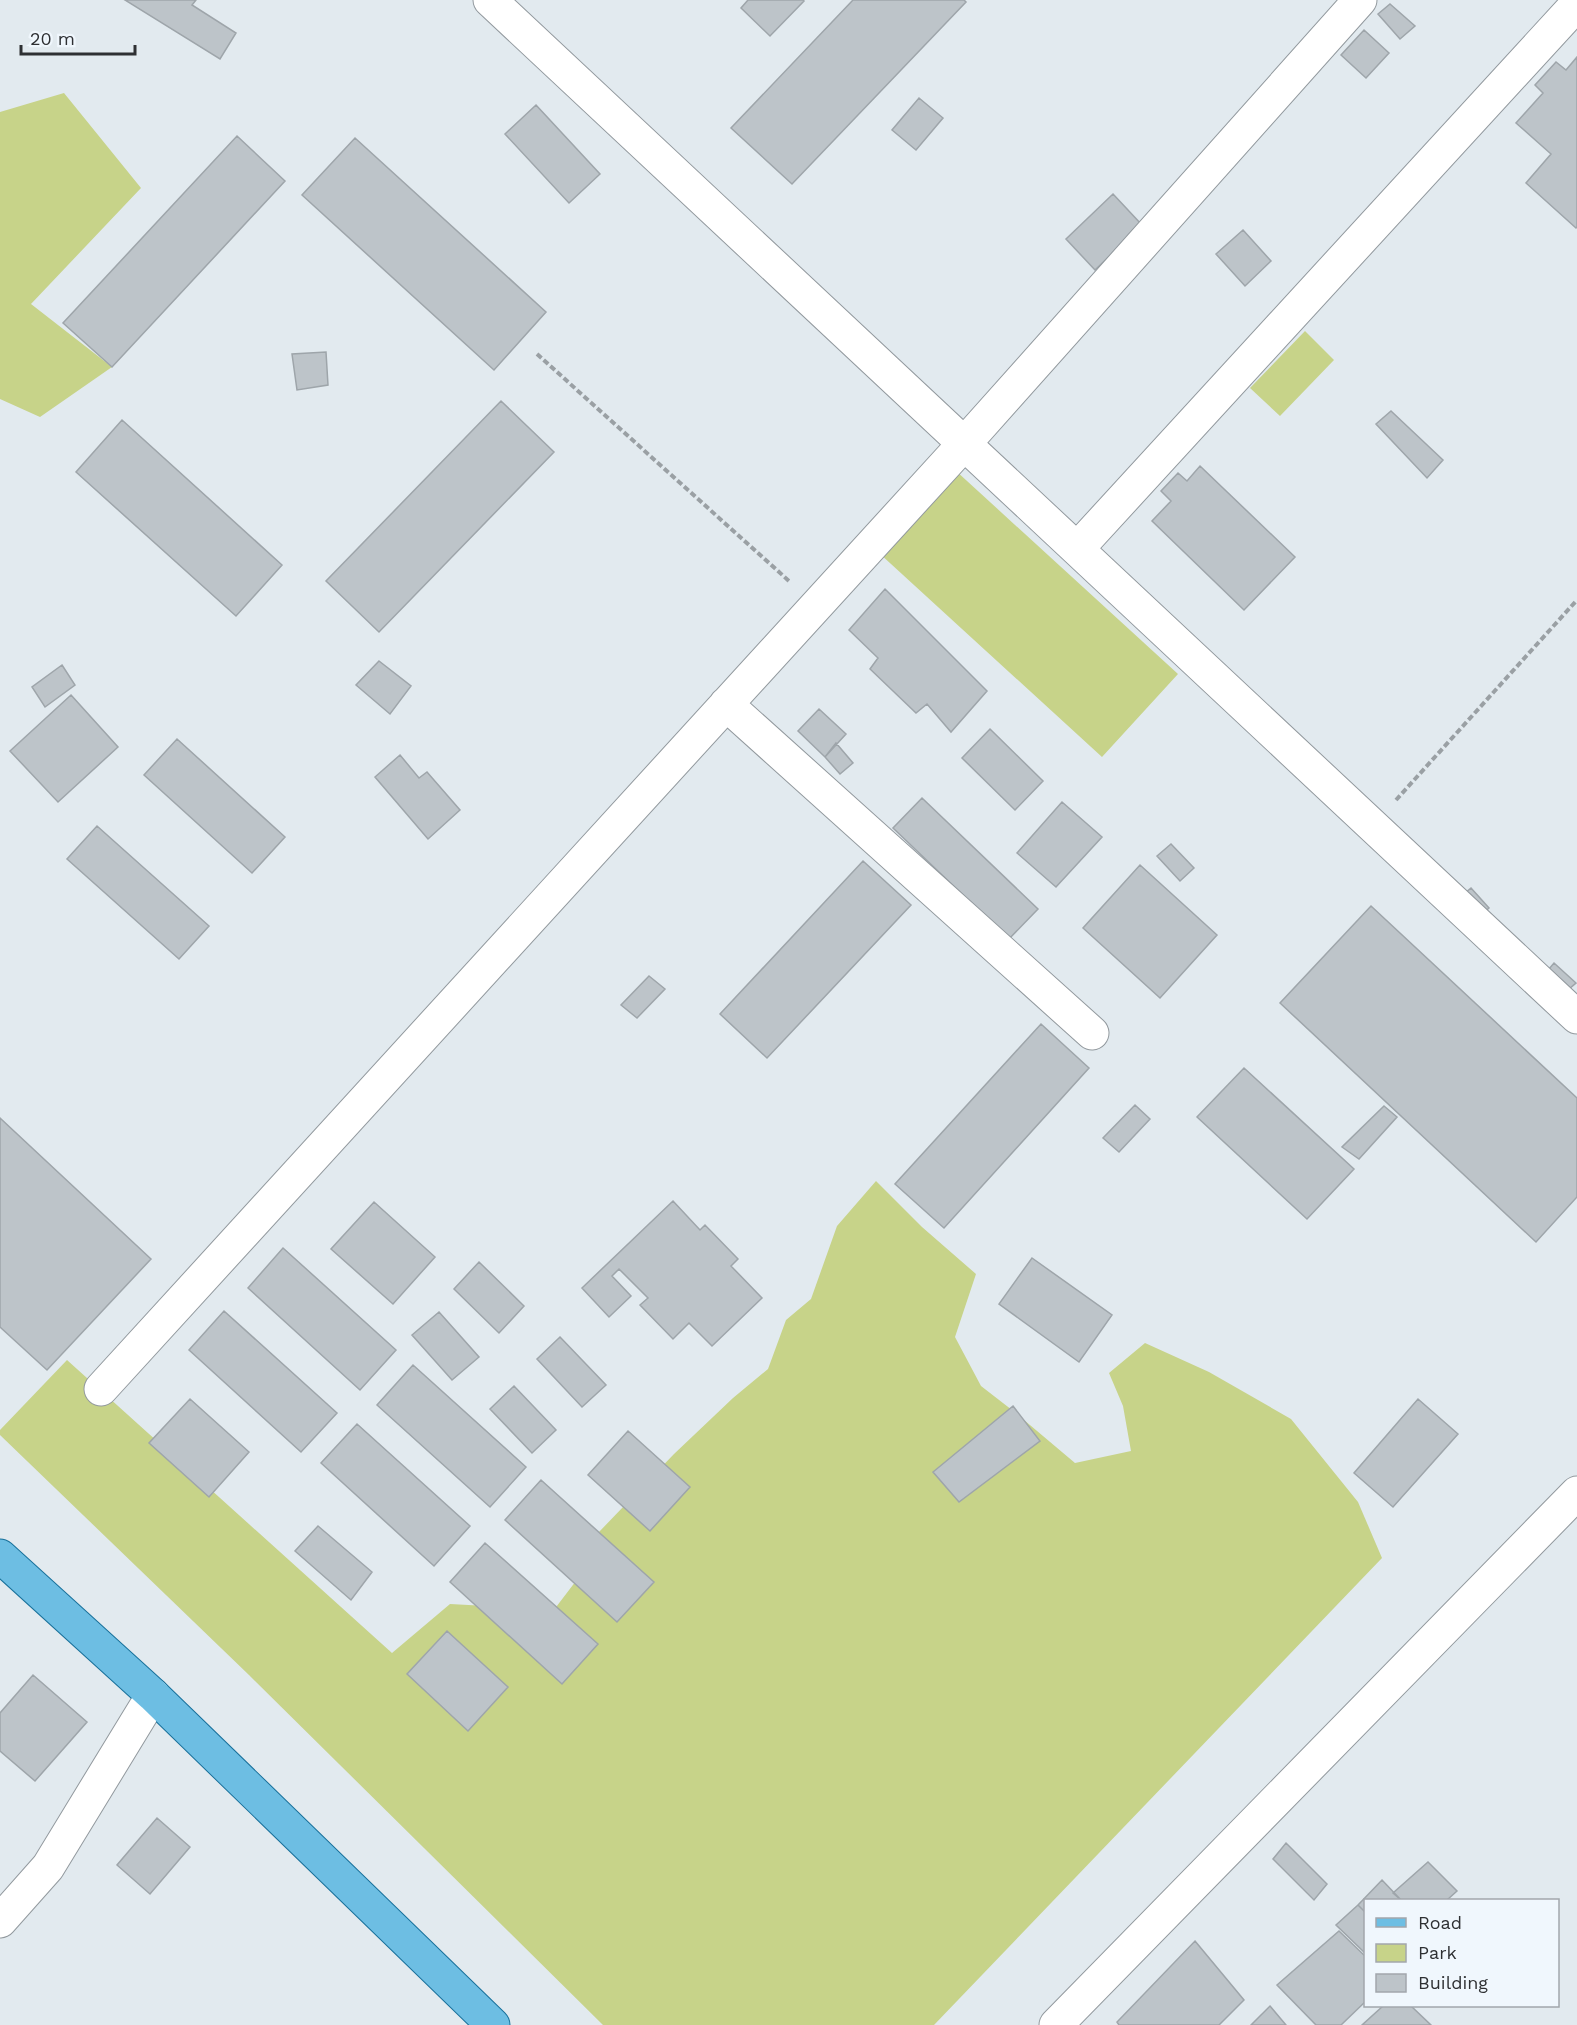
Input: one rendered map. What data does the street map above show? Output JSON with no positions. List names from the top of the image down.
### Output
{
  "legend": ["Road", "Park", "Building"],
  "scale_bar": "20 m"
}
